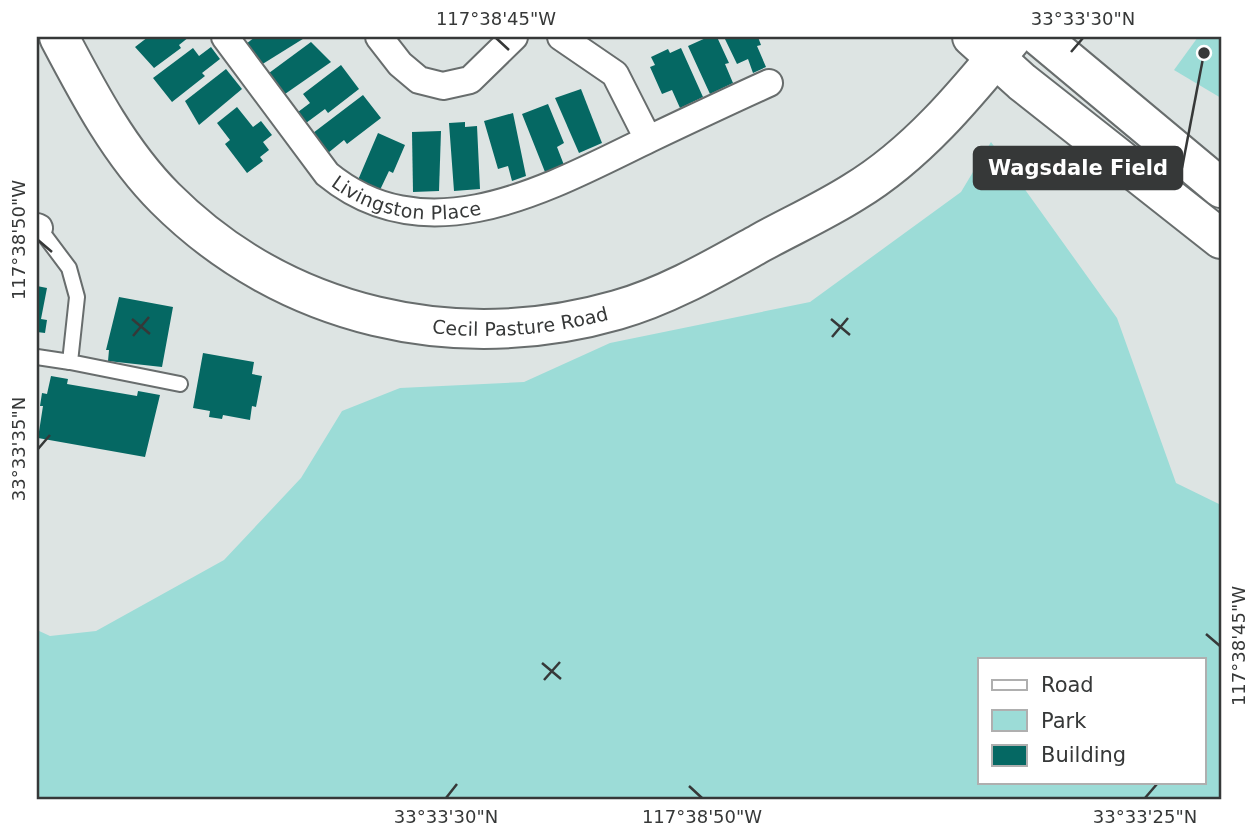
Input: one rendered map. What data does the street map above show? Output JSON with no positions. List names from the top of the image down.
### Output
{
  "streets": {
    "street": ["Livingston Place", "Cecil Pasture Road"]
  },
  "places": ["Wagsdale Field"],
  "legend": ["Road", "Park", "Building"],
  "coordinates": [
    "117°38'45\"W",
    "33°33'30\"N",
    "117°38'50\"W",
    "33°33'35\"N",
    "33°33'25\"N"
  ]
}
